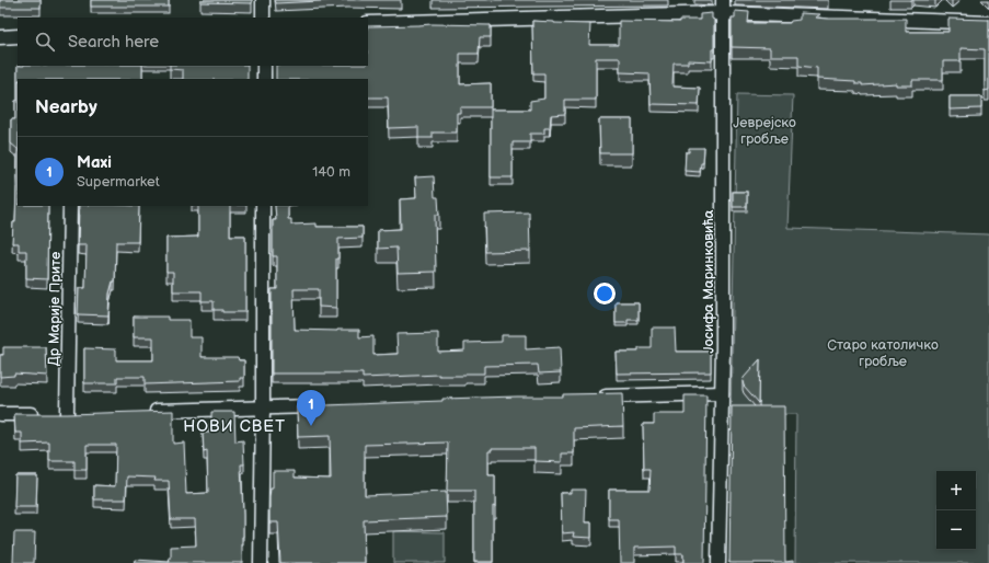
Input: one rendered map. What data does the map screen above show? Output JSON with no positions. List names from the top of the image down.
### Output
{
  "streets": {
    "street": ["Јосифа Маринковића", "Др Марије Прите"]
  },
  "districts": ["НОВИ СВЕТ"],
  "parks": ["Јеврејско гробље", "Старо католичко гробље"],
  "page": {
    "search": "Search here",
    "heading": "Nearby",
    "list": [
      {
        "mark": "1",
        "name": "Maxi",
        "note": "Supermarket",
        "value": "140 m"
      }
    ],
    "pins": "1",
    "map_buttons": ["+", "−"]
  }
}
